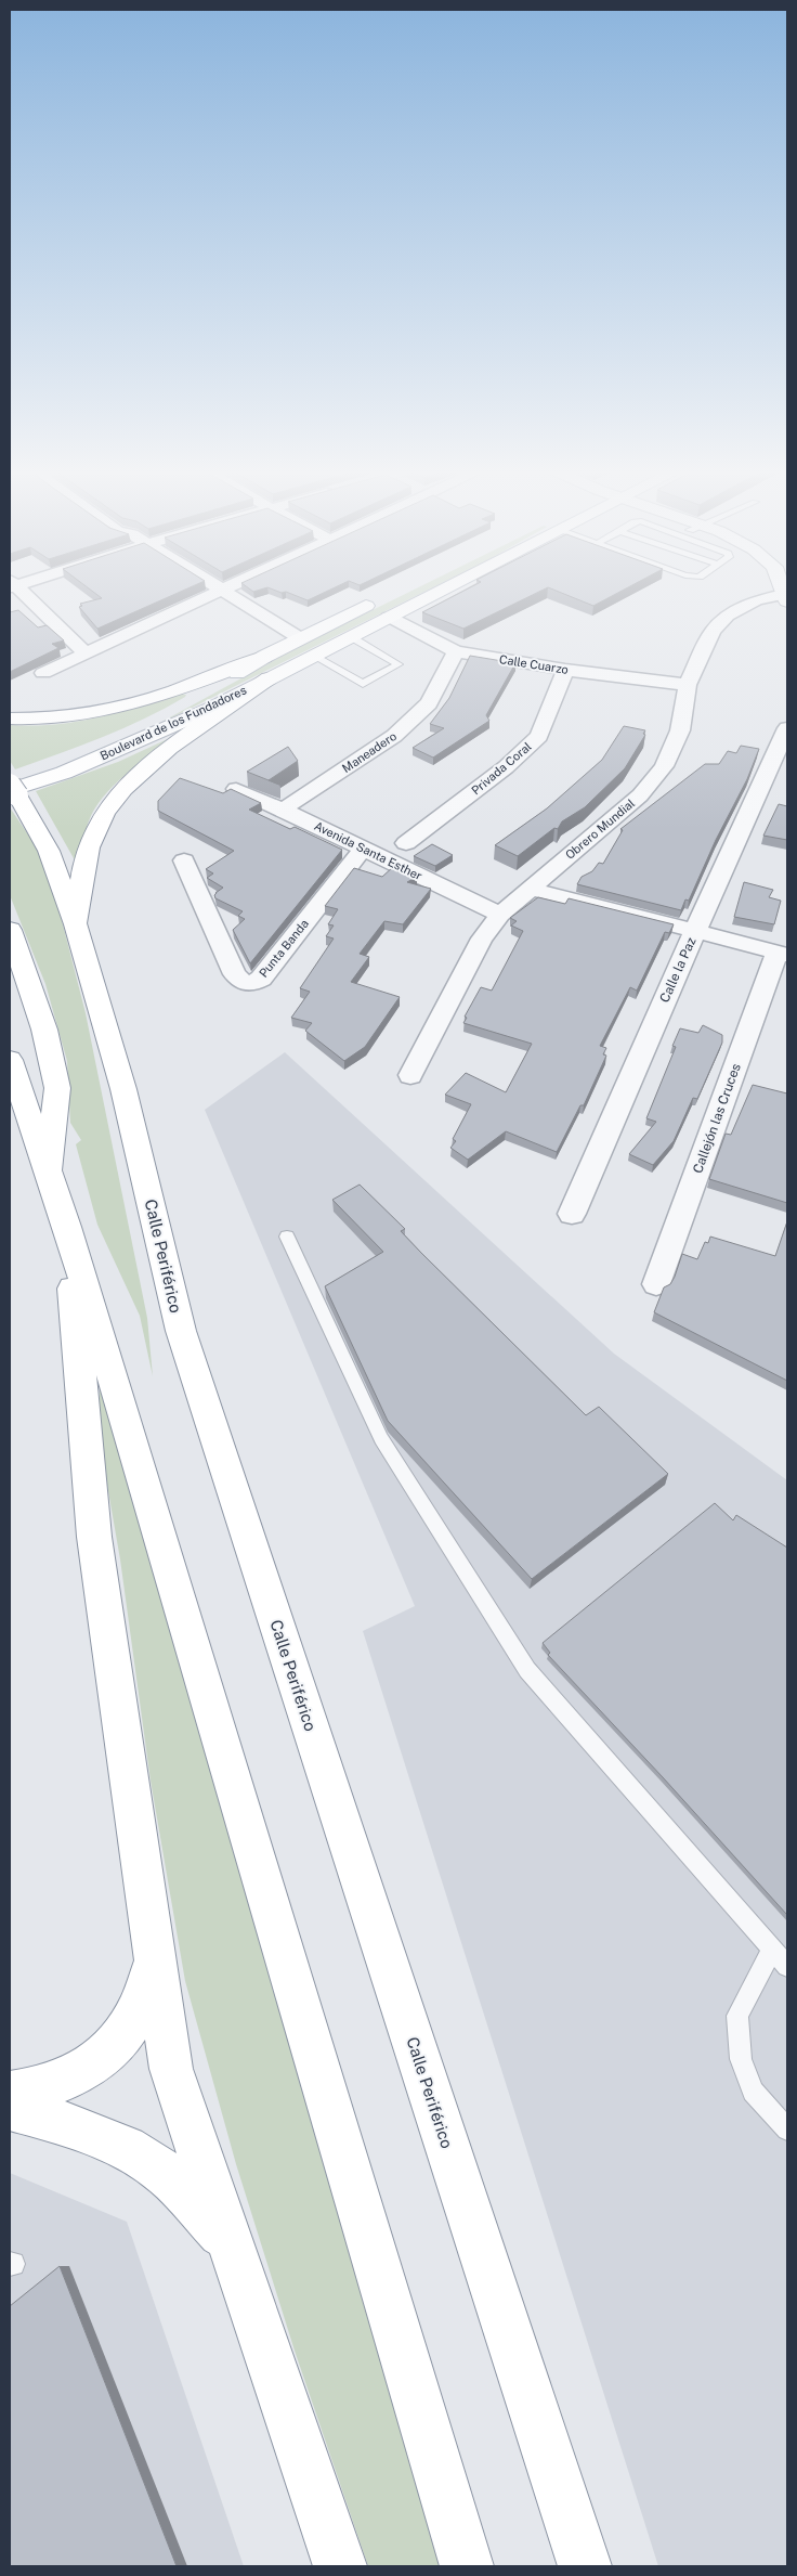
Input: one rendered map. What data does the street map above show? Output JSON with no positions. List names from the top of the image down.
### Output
{
  "streets": {
    "main road": ["Boulevard de los Fundadores", "Calle Periférico"],
    "street": [
      "Calle Cuarzo",
      "Maneadero",
      "Privada Coral",
      "Obrero Mundial",
      "Avenida Santa Esther",
      "Punta Banda",
      "Calle la Paz",
      "Callejón las Cruces"
    ]
  },
  "crossings": [
    ["Calle Cuarzo", "Boulevard de los Fundadores"],
    ["Calle Cuarzo", "Maneadero"],
    ["Calle Cuarzo", "Privada Coral"],
    ["Calle Cuarzo", "Obrero Mundial"],
    ["Boulevard de los Fundadores", "Calle Periférico"],
    ["Maneadero", "Avenida Santa Esther"],
    ["Obrero Mundial", "Avenida Santa Esther"],
    ["Avenida Santa Esther", "Punta Banda"]
  ]
}
